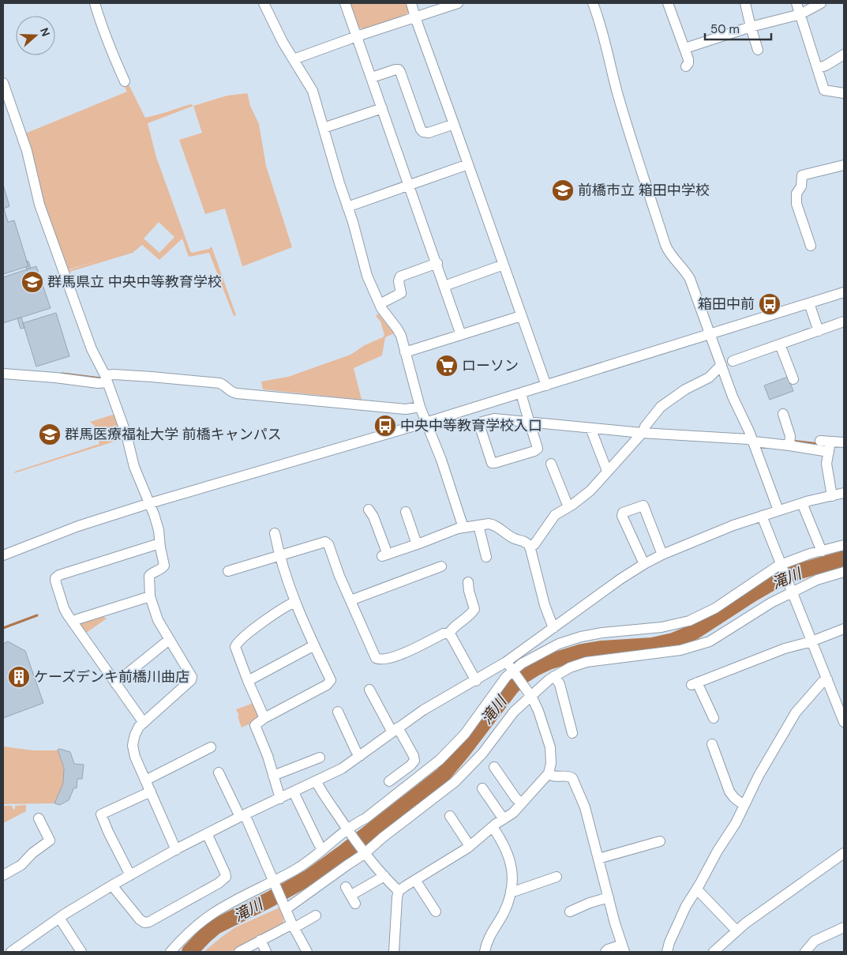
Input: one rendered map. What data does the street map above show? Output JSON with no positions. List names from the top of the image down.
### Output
{
  "water": ["滝川"],
  "places": {
    "school or university": ["前橋市立 箱田中学校", "群馬県立 中央中等教育学校", "群馬医療福祉大学 前橋キャンパス"],
    "bus stop": ["箱田中前", "中央中等教育学校入口"],
    "supermarket": ["ローソン"],
    "building": ["ケーズデンキ前橋川曲店"]
  },
  "scale_bar": "50 m",
  "north": "right"
}
